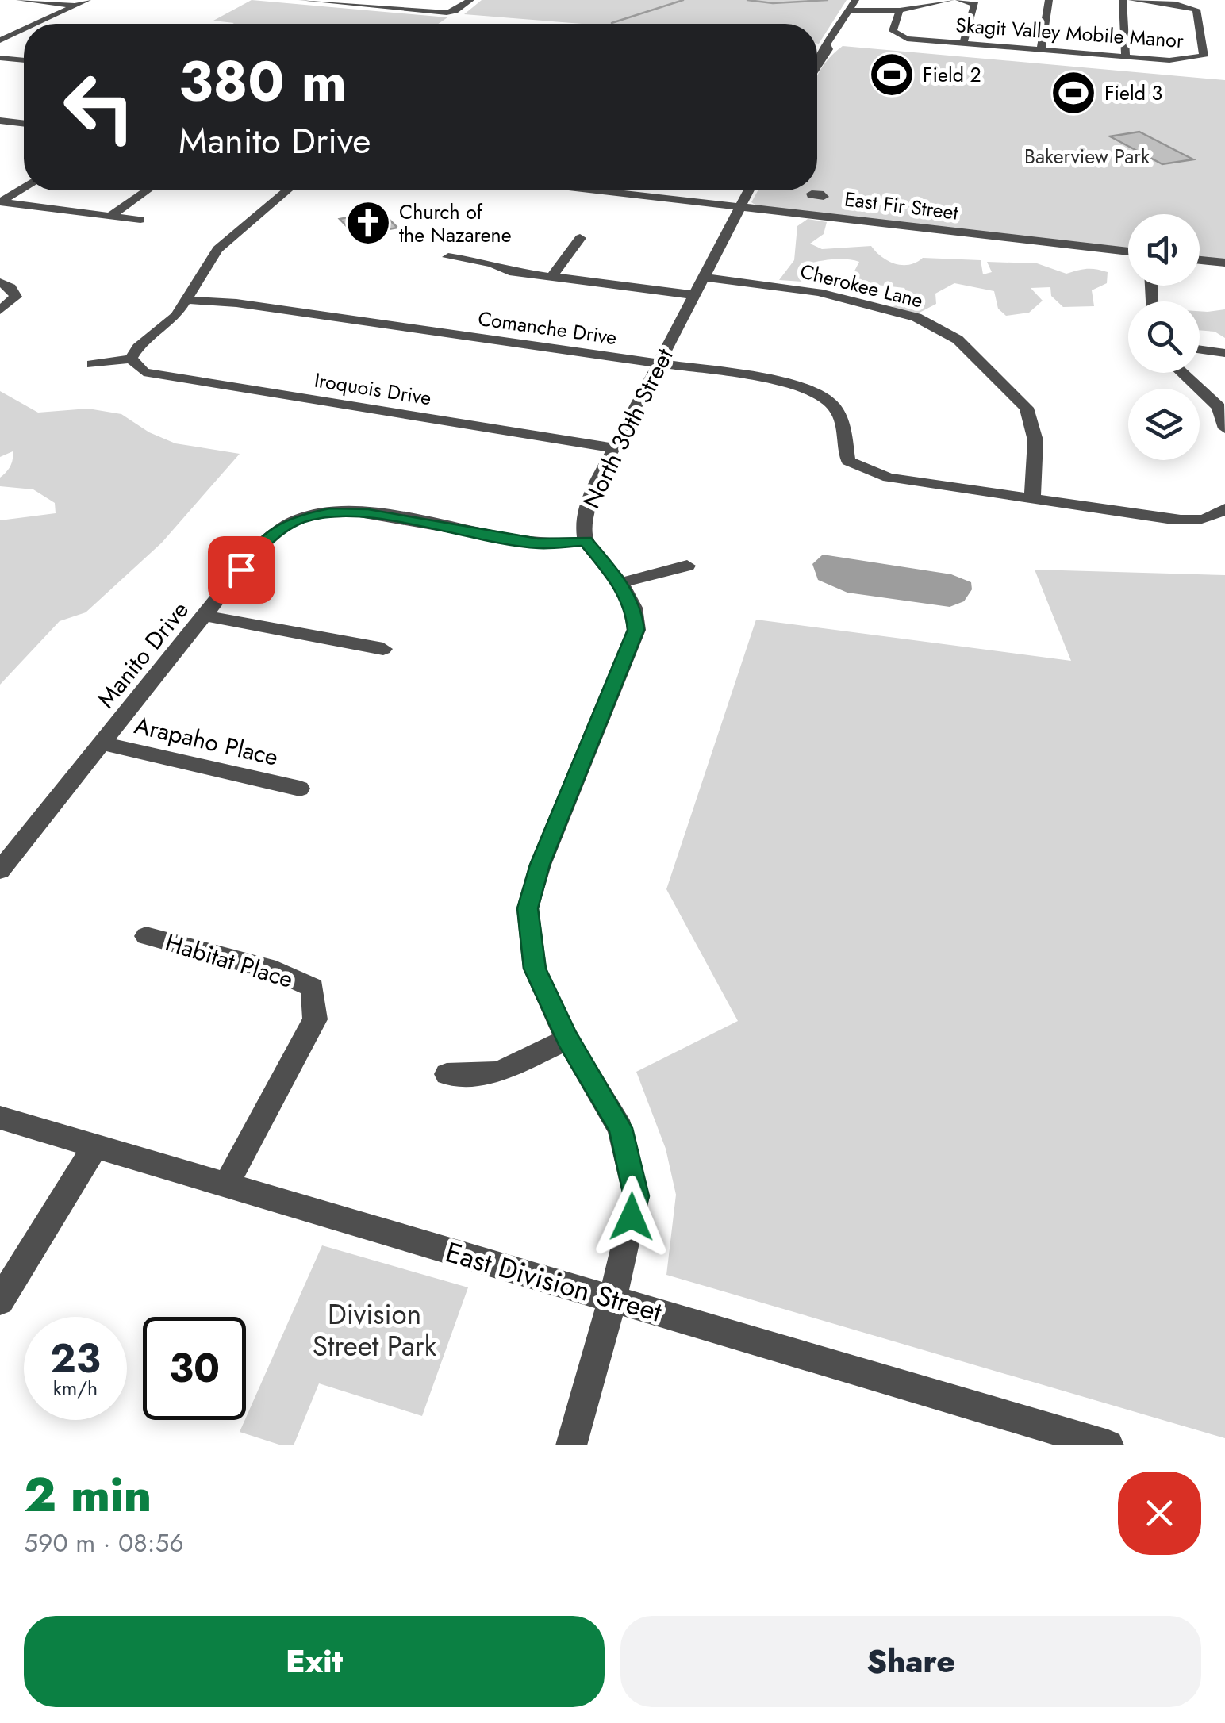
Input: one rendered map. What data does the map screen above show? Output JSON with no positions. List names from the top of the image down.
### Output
{
  "streets": {
    "street": [
      "Skagit Valley Mobile Manor",
      "East Fir Street",
      "Cherokee Lane",
      "Comanche Drive",
      "Iroquois Drive",
      "North 30th Street",
      "Manito Drive",
      "Arapaho Place",
      "Habitat Place",
      "East Division Street"
    ]
  },
  "crossings": [
    ["East Fir Street", "North 30th Street"],
    ["Cherokee Lane", "Comanche Drive"],
    ["Cherokee Lane", "North 30th Street"],
    ["Comanche Drive", "North 30th Street"],
    ["Iroquois Drive", "North 30th Street"],
    ["North 30th Street", "Manito Drive"],
    ["North 30th Street", "East Division Street"],
    ["Manito Drive", "Arapaho Place"],
    ["Habitat Place", "East Division Street"]
  ],
  "parks": ["Bakerview Park", "Division Street Park"],
  "places": {
    "sports": ["Field 2", "Field 3"],
    "church": ["Church of the Nazarene"]
  },
  "page": {
    "turn": ["380 m", "Manito Drive"],
    "speed": "23 km/h",
    "limit": "30",
    "heading": ["2 min", "590 m · 08:56"],
    "buttons": ["Exit", "Share"]
  }
}
